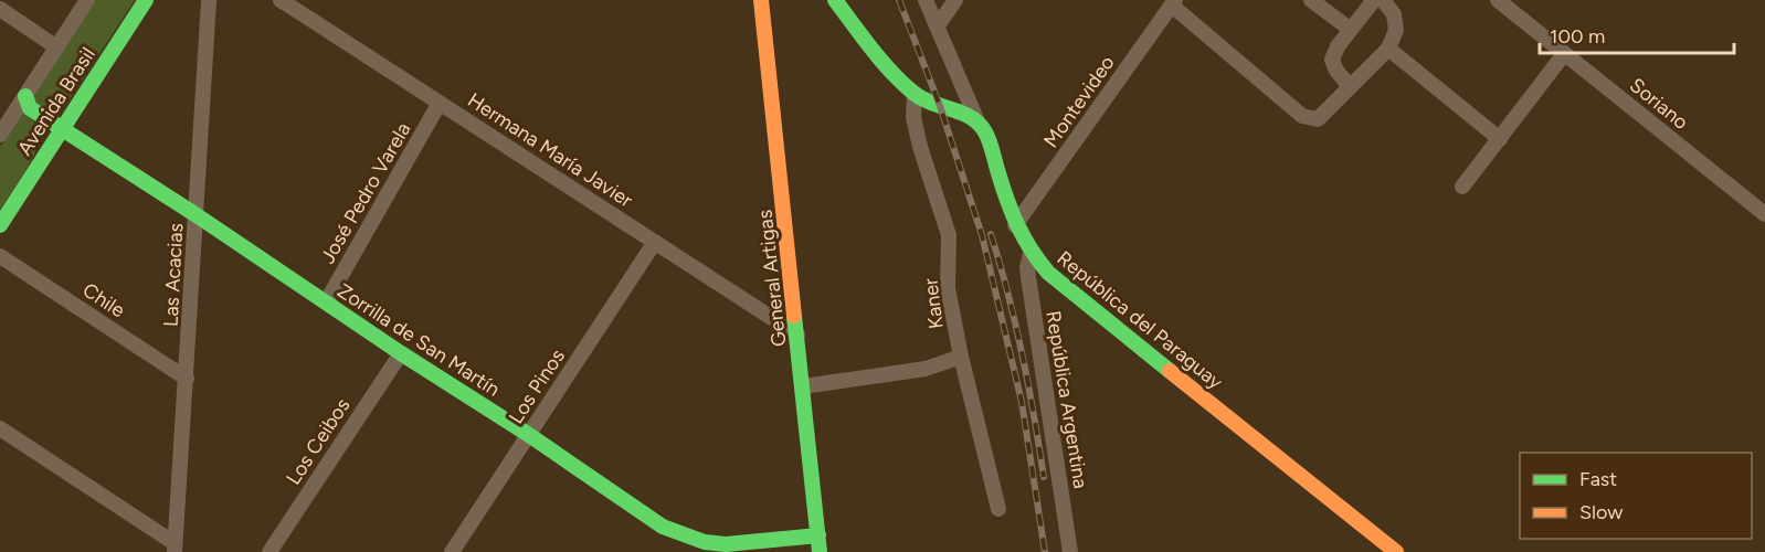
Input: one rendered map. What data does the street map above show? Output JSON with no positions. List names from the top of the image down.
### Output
{
  "streets": {
    "street": [
      "Avenida Brasil",
      "Montevideo",
      "Soriano",
      "Hermana María Javier",
      "José Pedro Varela",
      "Las Acacias",
      "General Artigas",
      "Chile",
      "Kaner",
      "República del Paraguay",
      "Zorrilla de San Martín",
      "Los Pinos",
      "República Argentina",
      "Los Ceibos"
    ]
  },
  "crossings": [
    ["Avenida Brasil", "Zorrilla de San Martín"],
    ["Montevideo", "República del Paraguay"],
    ["Hermana María Javier", "José Pedro Varela"],
    ["Hermana María Javier", "General Artigas"],
    ["Hermana María Javier", "Los Pinos"],
    ["José Pedro Varela", "Zorrilla de San Martín"],
    ["Las Acacias", "Chile"],
    ["Las Acacias", "Zorrilla de San Martín"],
    ["General Artigas", "Zorrilla de San Martín"],
    ["República del Paraguay", "República Argentina"],
    ["Zorrilla de San Martín", "Los Pinos"],
    ["Zorrilla de San Martín", "Los Ceibos"]
  ],
  "legend": ["Fast", "Slow"],
  "scale_bar": "100 m"
}
